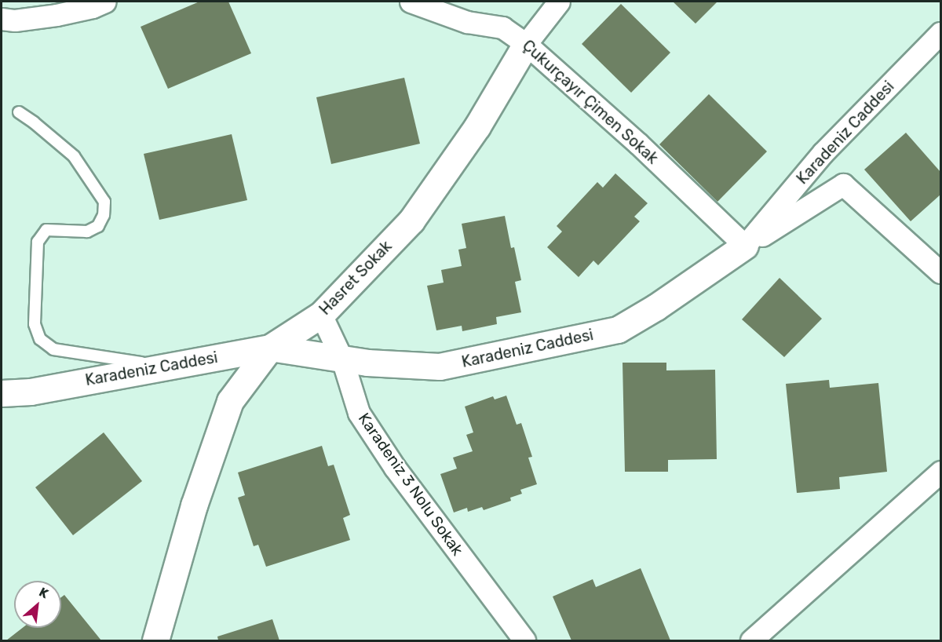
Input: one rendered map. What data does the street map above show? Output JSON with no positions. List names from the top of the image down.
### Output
{
  "streets": {
    "street": [
      "Çukurçayır Çimen Sokak",
      "Karadeniz Caddesi",
      "Hasret Sokak",
      "Karadeniz 3 Nolu Sokak"
    ]
  },
  "crossings": [
    ["Çukurçayır Çimen Sokak", "Karadeniz Caddesi"],
    ["Çukurçayır Çimen Sokak", "Hasret Sokak"],
    ["Karadeniz Caddesi", "Hasret Sokak"],
    ["Karadeniz Caddesi", "Karadeniz 3 Nolu Sokak"],
    ["Hasret Sokak", "Karadeniz 3 Nolu Sokak"]
  ],
  "north": "top right"
}
